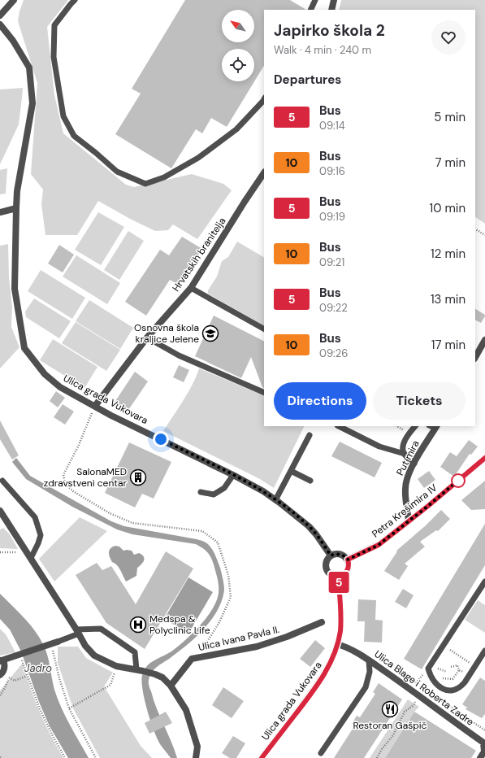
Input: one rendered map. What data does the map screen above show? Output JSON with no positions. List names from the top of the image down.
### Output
{
  "streets": {
    "street": [
      "Hrvatskih branitelja",
      "Ulica grada Vukovara",
      "Put mira",
      "Petra Krešimira IV",
      "Ulica Ivana Pavla II.",
      "Ulica Blage i Roberta Zadre"
    ]
  },
  "crossings": [
    ["Hrvatskih branitelja", "Ulica grada Vukovara"],
    ["Ulica grada Vukovara", "Petra Krešimira IV"],
    ["Ulica grada Vukovara", "Ulica Blage i Roberta Zadre"],
    ["Put mira", "Petra Krešimira IV"]
  ],
  "water": ["Jadro"],
  "places": {
    "school or university": ["Osnovna škola kraljice Jelene"],
    "building": ["SalonaMED zdravstveni centar"],
    "hospital": ["Medspa & Polyclinic Life"],
    "restaurant": ["Restoran Gašpič"]
  },
  "lines": ["bus line 5"],
  "north": "top left",
  "page": {
    "on_map": "5",
    "heading": [
      ["Japirko škola 2", "Walk · 4 min · 240 m"],
      "Departures"
    ],
    "list": [
      {
        "mark": "5",
        "name": "Bus",
        "note": "09:14",
        "value": "5 min"
      },
      {
        "mark": "10",
        "name": "Bus",
        "note": "09:16",
        "value": "7 min"
      },
      {
        "mark": "5",
        "name": "Bus",
        "note": "09:19",
        "value": "10 min"
      },
      {
        "mark": "10",
        "name": "Bus",
        "note": "09:21",
        "value": "12 min"
      },
      {
        "mark": "5",
        "name": "Bus",
        "note": "09:22",
        "value": "13 min"
      },
      {
        "mark": "10",
        "name": "Bus",
        "note": "09:26",
        "value": "17 min"
      }
    ],
    "buttons": ["Directions", "Tickets"]
  }
}
